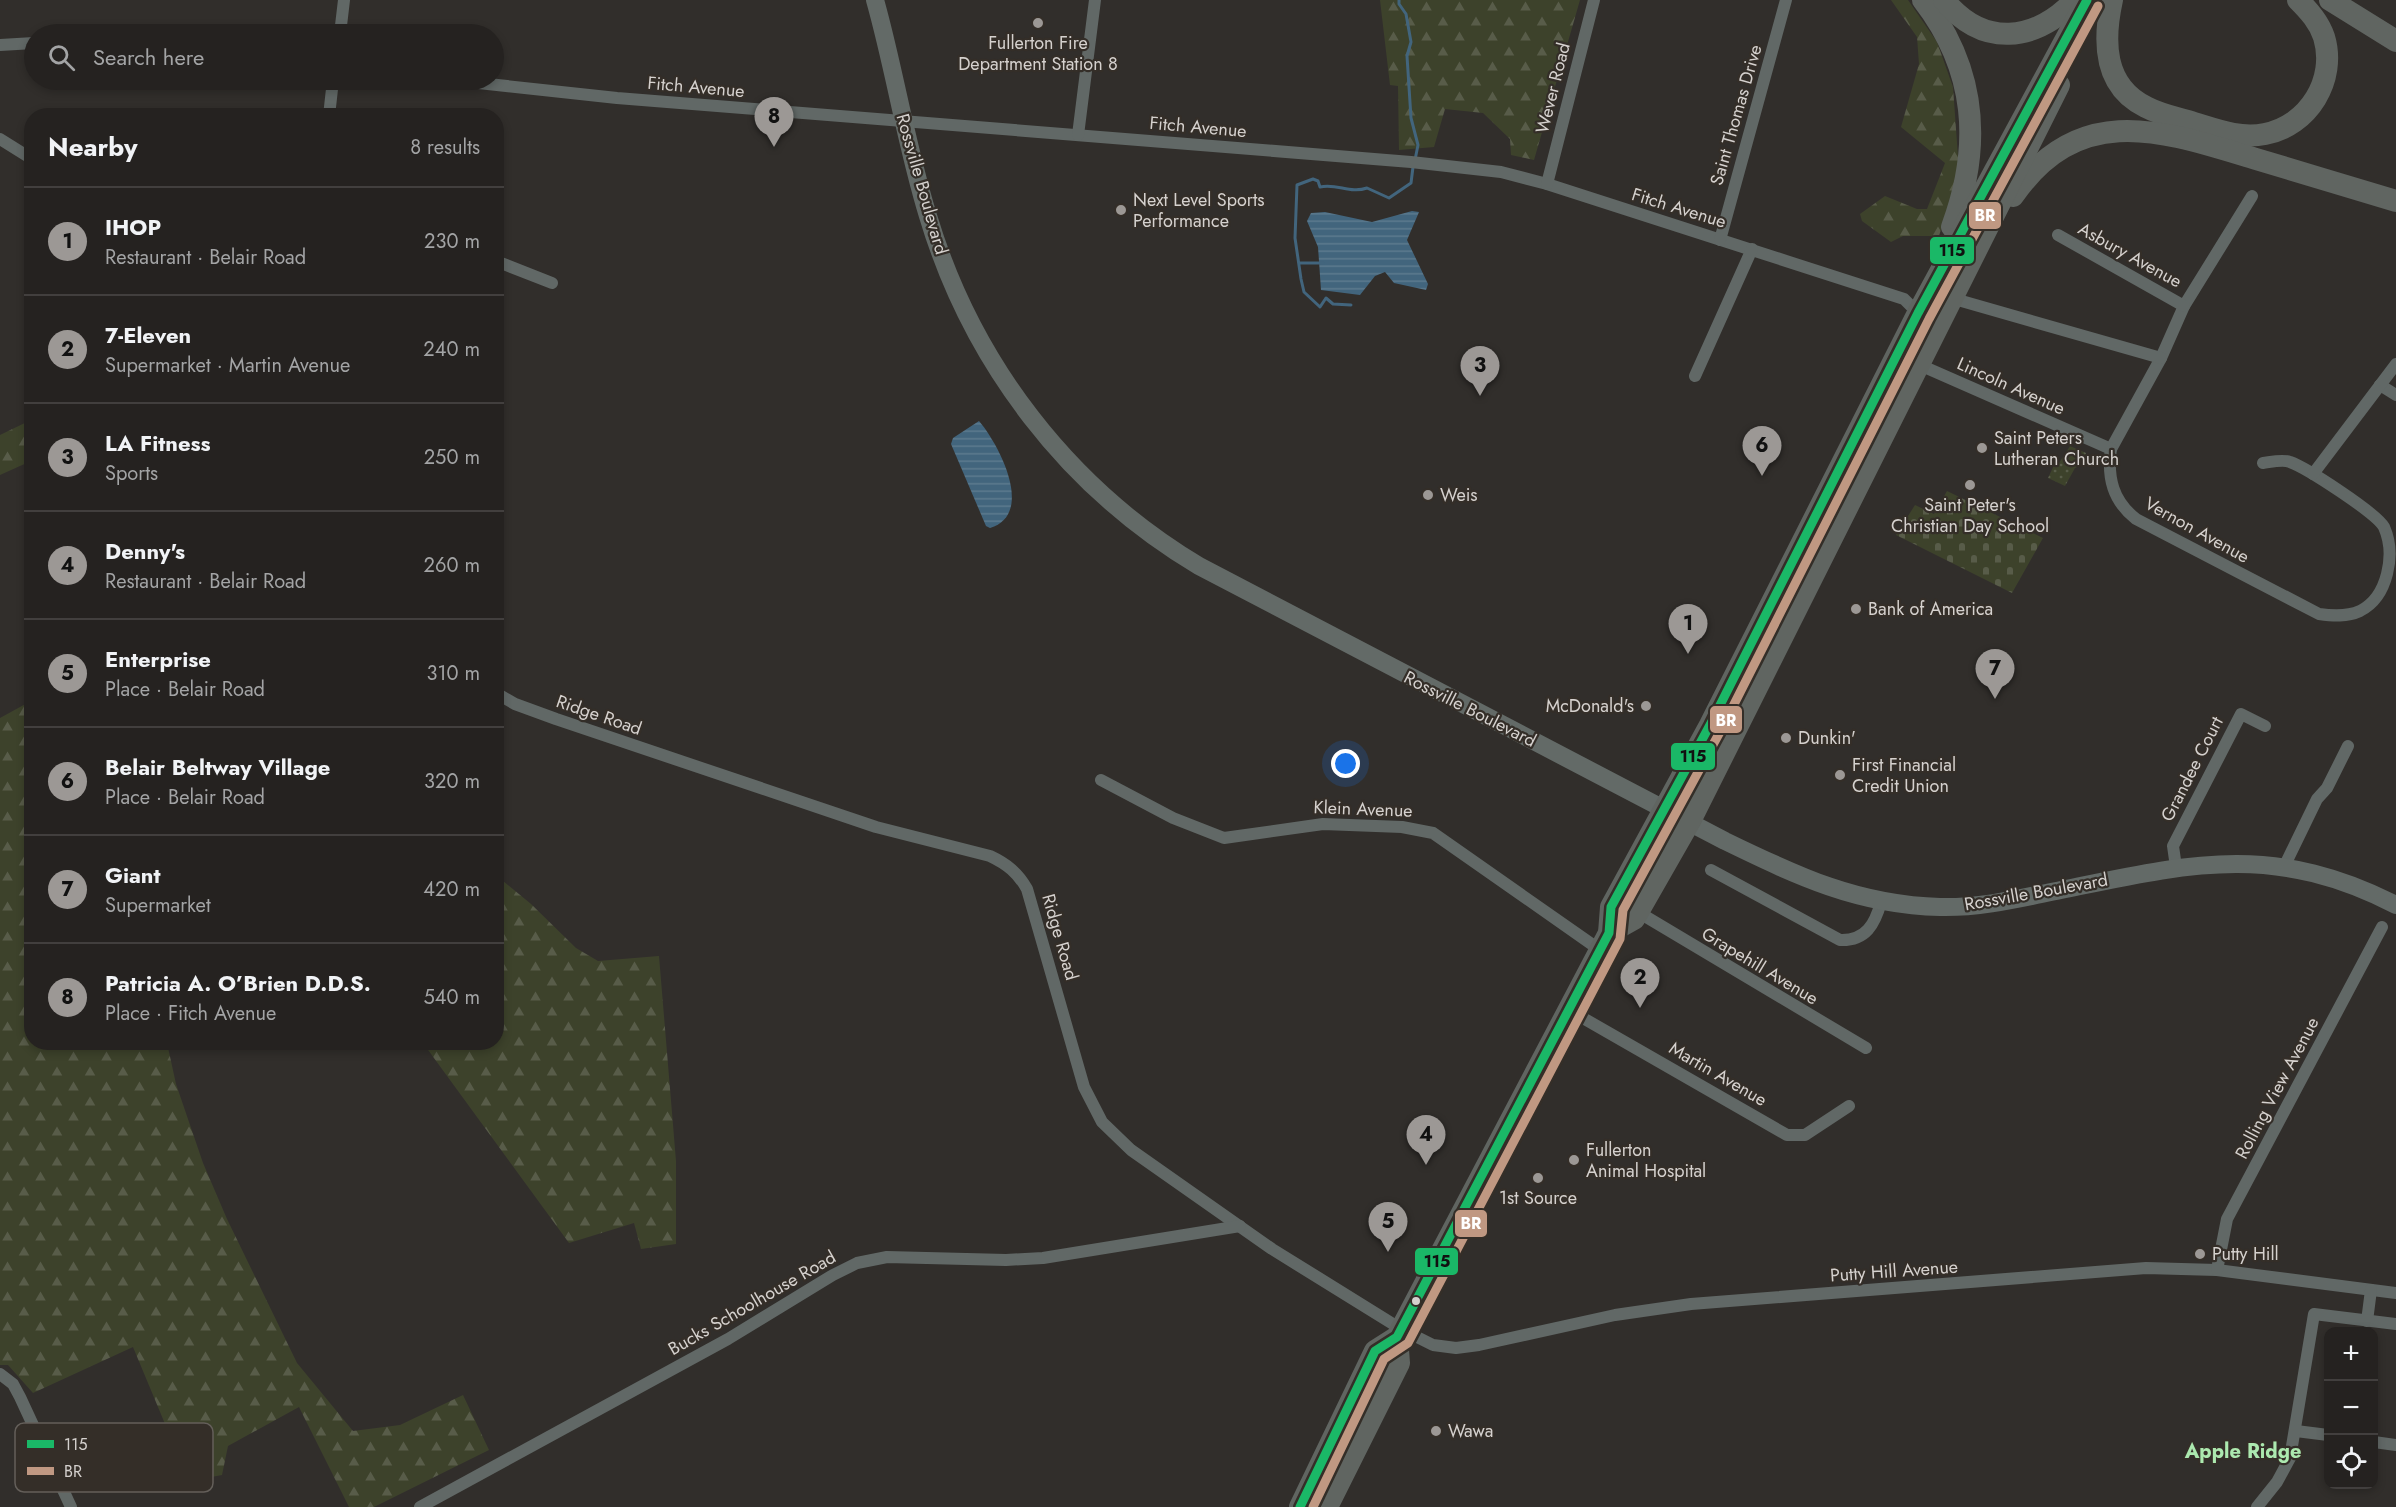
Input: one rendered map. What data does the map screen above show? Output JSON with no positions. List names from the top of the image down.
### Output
{
  "streets": {
    "main road": ["Rossville Boulevard"],
    "street": [
      "Fitch Avenue",
      "Wever Road",
      "Saint Thomas Drive",
      "Asbury Avenue",
      "Lincoln Avenue",
      "Vernon Avenue",
      "Ridge Road",
      "Grandee Court",
      "Klein Avenue",
      "Grapehill Avenue",
      "Martin Avenue",
      "Rolling View Avenue",
      "Putty Hill Avenue",
      "Bucks Schoolhouse Road"
    ]
  },
  "crossings": [
    ["Fitch Avenue", "Wever Road"],
    ["Fitch Avenue", "Saint Thomas Drive"],
    ["Fitch Avenue", "Rossville Boulevard"],
    ["Rossville Boulevard", "Grandee Court"],
    ["Asbury Avenue", "Vernon Avenue"],
    ["Lincoln Avenue", "Vernon Avenue"],
    ["Ridge Road", "Putty Hill Avenue"],
    ["Ridge Road", "Bucks Schoolhouse Road"],
    ["Rolling View Avenue", "Putty Hill Avenue"]
  ],
  "districts": ["Apple Ridge"],
  "places": [
    "Fullerton Fire Department Station 8",
    "Next Level Sports Performance",
    "Saint Peters Lutheran Church",
    "Saint Peter's Christian Day School",
    "Weis",
    "Bank of America",
    "McDonald's",
    "Dunkin'",
    "First Financial Credit Union",
    "Fullerton Animal Hospital",
    "1st Source",
    "Putty Hill",
    "Wawa"
  ],
  "lines": ["transit line 115", "transit line BR"],
  "legend": ["115", "BR"],
  "page": {
    "search": "Search here",
    "pins": [
      "8",
      "3",
      "6",
      "1",
      "7",
      "2",
      "4",
      "5"
    ],
    "heading": ["Nearby", "8 results"],
    "list": [
      {
        "mark": "1",
        "name": "IHOP",
        "note": "Restaurant · Belair Road",
        "value": "230 m"
      },
      {
        "mark": "2",
        "name": "7-Eleven",
        "note": "Supermarket · Martin Avenue",
        "value": "240 m"
      },
      {
        "mark": "3",
        "name": "LA Fitness",
        "note": "Sports",
        "value": "250 m"
      },
      {
        "mark": "4",
        "name": "Denny's",
        "note": "Restaurant · Belair Road",
        "value": "260 m"
      },
      {
        "mark": "5",
        "name": "Enterprise",
        "note": "Place · Belair Road",
        "value": "310 m"
      },
      {
        "mark": "6",
        "name": "Belair Beltway Village",
        "note": "Place · Belair Road",
        "value": "320 m"
      },
      {
        "mark": "7",
        "name": "Giant",
        "note": "Supermarket",
        "value": "420 m"
      },
      {
        "mark": "8",
        "name": "Patricia A. O’Brien D.D.S.",
        "note": "Place · Fitch Avenue",
        "value": "540 m"
      }
    ],
    "map_buttons": ["+", "−"]
  }
}
